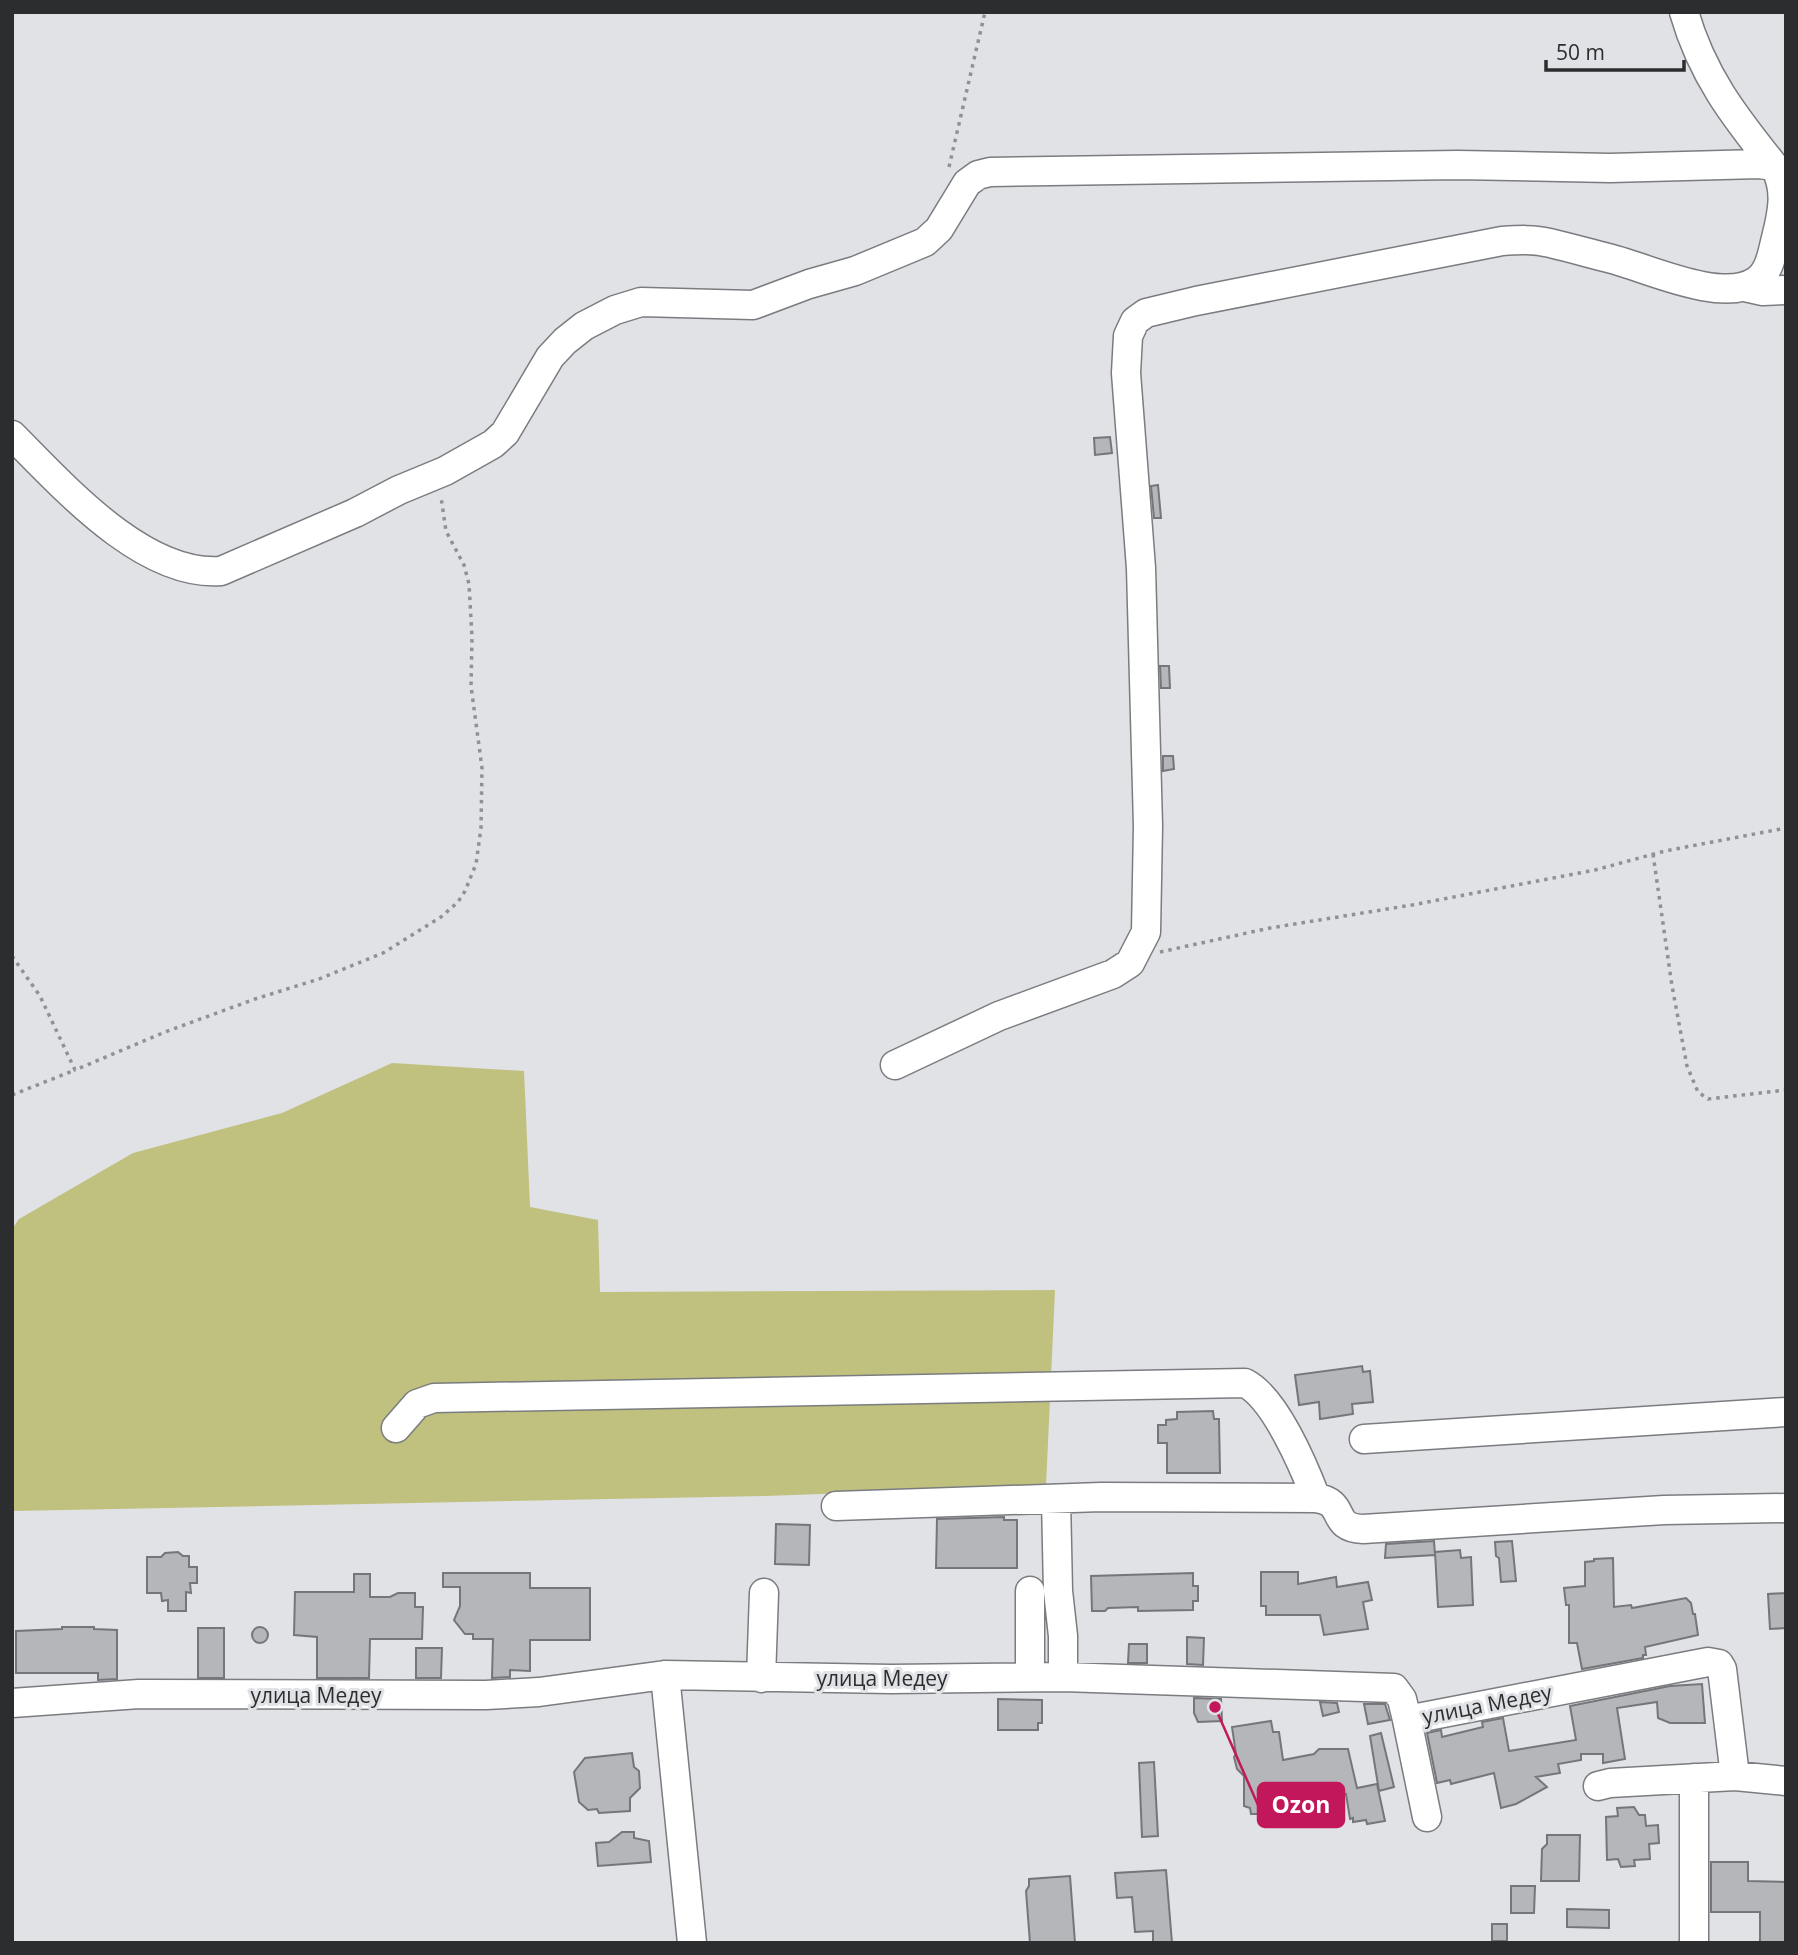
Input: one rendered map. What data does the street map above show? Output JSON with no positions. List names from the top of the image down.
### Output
{
  "streets": {
    "street": ["улица Медеу"]
  },
  "places": ["Ozon"],
  "scale_bar": "50 m"
}
